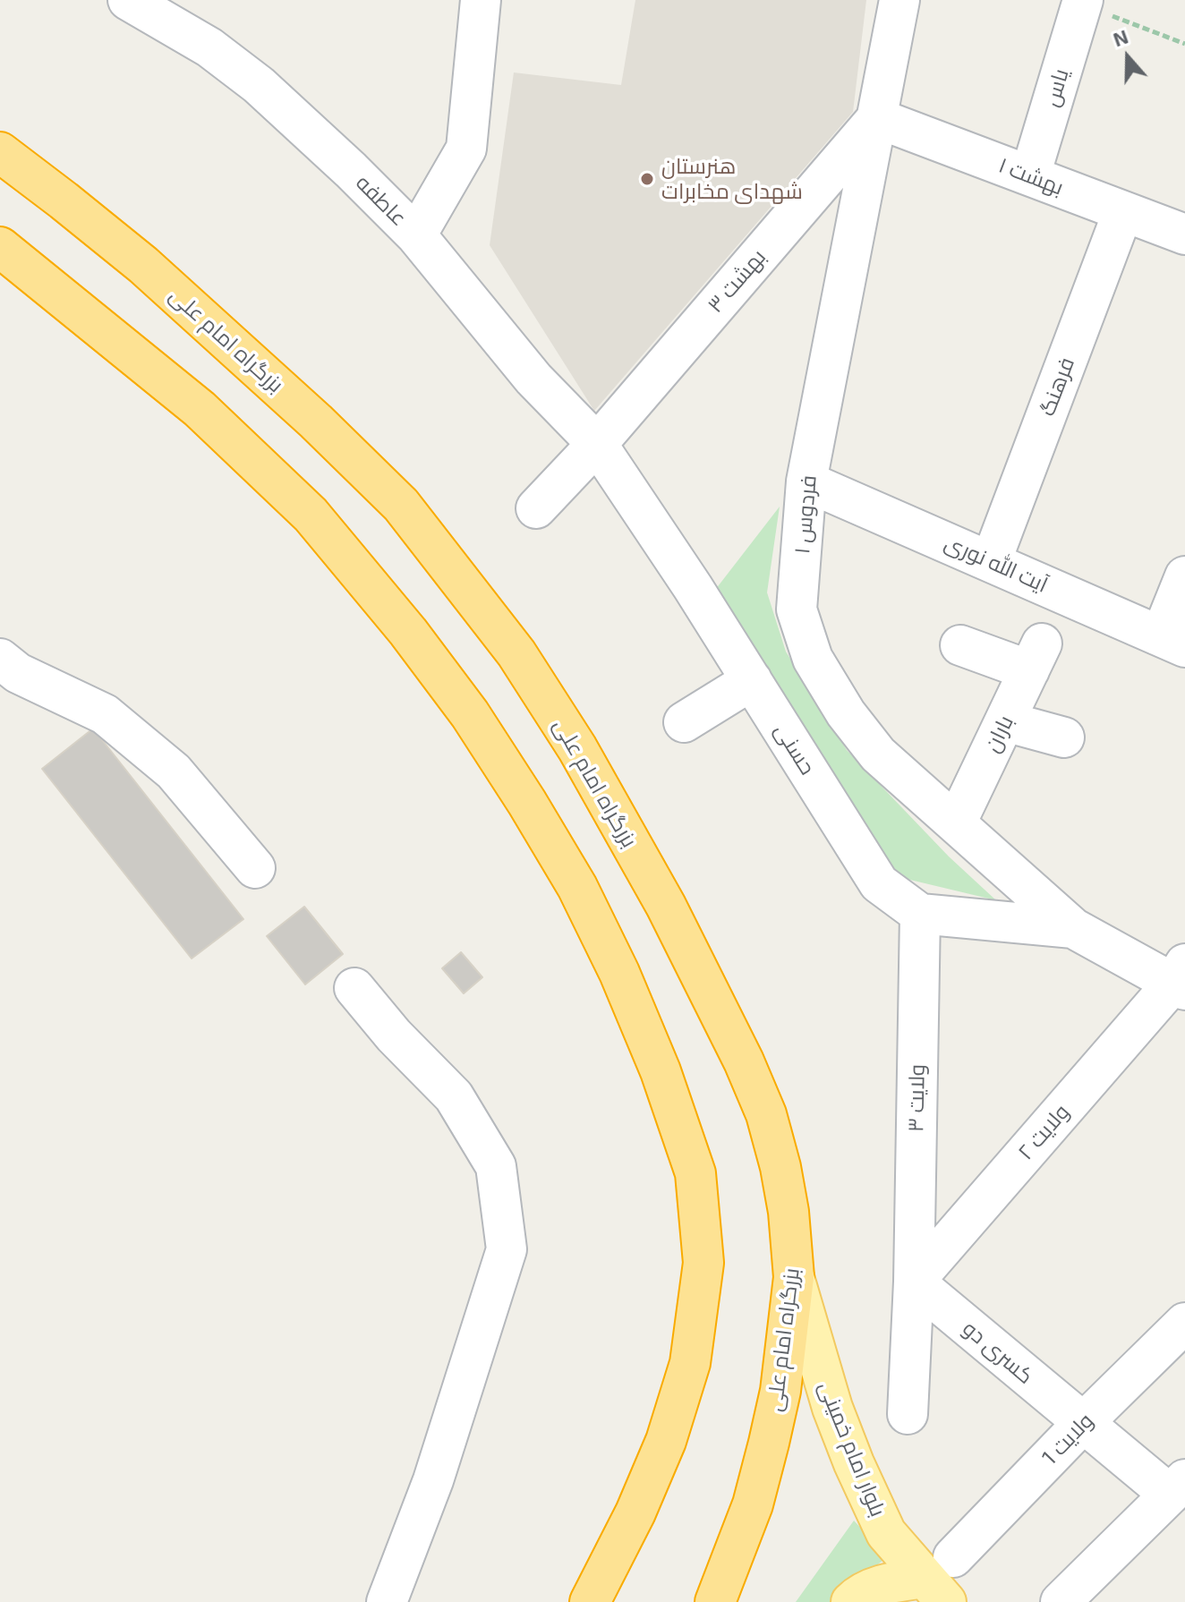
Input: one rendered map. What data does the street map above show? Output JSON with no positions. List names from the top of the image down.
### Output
{
  "streets": {
    "highway": ["بزرگراه امام علی"],
    "main road": ["بلوار امام خمینی"],
    "street": [
      "یاس",
      "بهشت ۱",
      "عاطفه",
      "بهشت ۳",
      "فرهنگ",
      "فردوس ۱",
      "آیت الله نوری",
      "باران",
      "حسنی",
      "ولایت ۳",
      "ولایت ۲",
      "کسری دو",
      "ولایت 1"
    ]
  },
  "crossings": [
    ["یاس", "بهشت ۱"],
    ["بهشت ۱", "بهشت ۳"],
    ["بهشت ۱", "فرهنگ"],
    ["بهشت ۱", "فردوس ۱"],
    ["عاطفه", "بهشت ۳"],
    ["عاطفه", "حسنی"],
    ["بهشت ۳", "فردوس ۱"],
    ["بهشت ۳", "حسنی"],
    ["بزرگراه امام علی", "بلوار امام خمینی"],
    ["فرهنگ", "آیت الله نوری"],
    ["فردوس ۱", "آیت الله نوری"],
    ["فردوس ۱", "باران"],
    ["حسنی", "ولایت ۳"],
    ["ولایت ۳", "ولایت ۲"],
    ["ولایت ۳", "کسری دو"],
    ["ولایت ۲", "کسری دو"],
    ["کسری دو", "ولایت 1"],
    ["ولایت 1", "بلوار امام خمینی"]
  ],
  "places": ["هنرستان شهدای مخابرات"],
  "north": "top"
}
